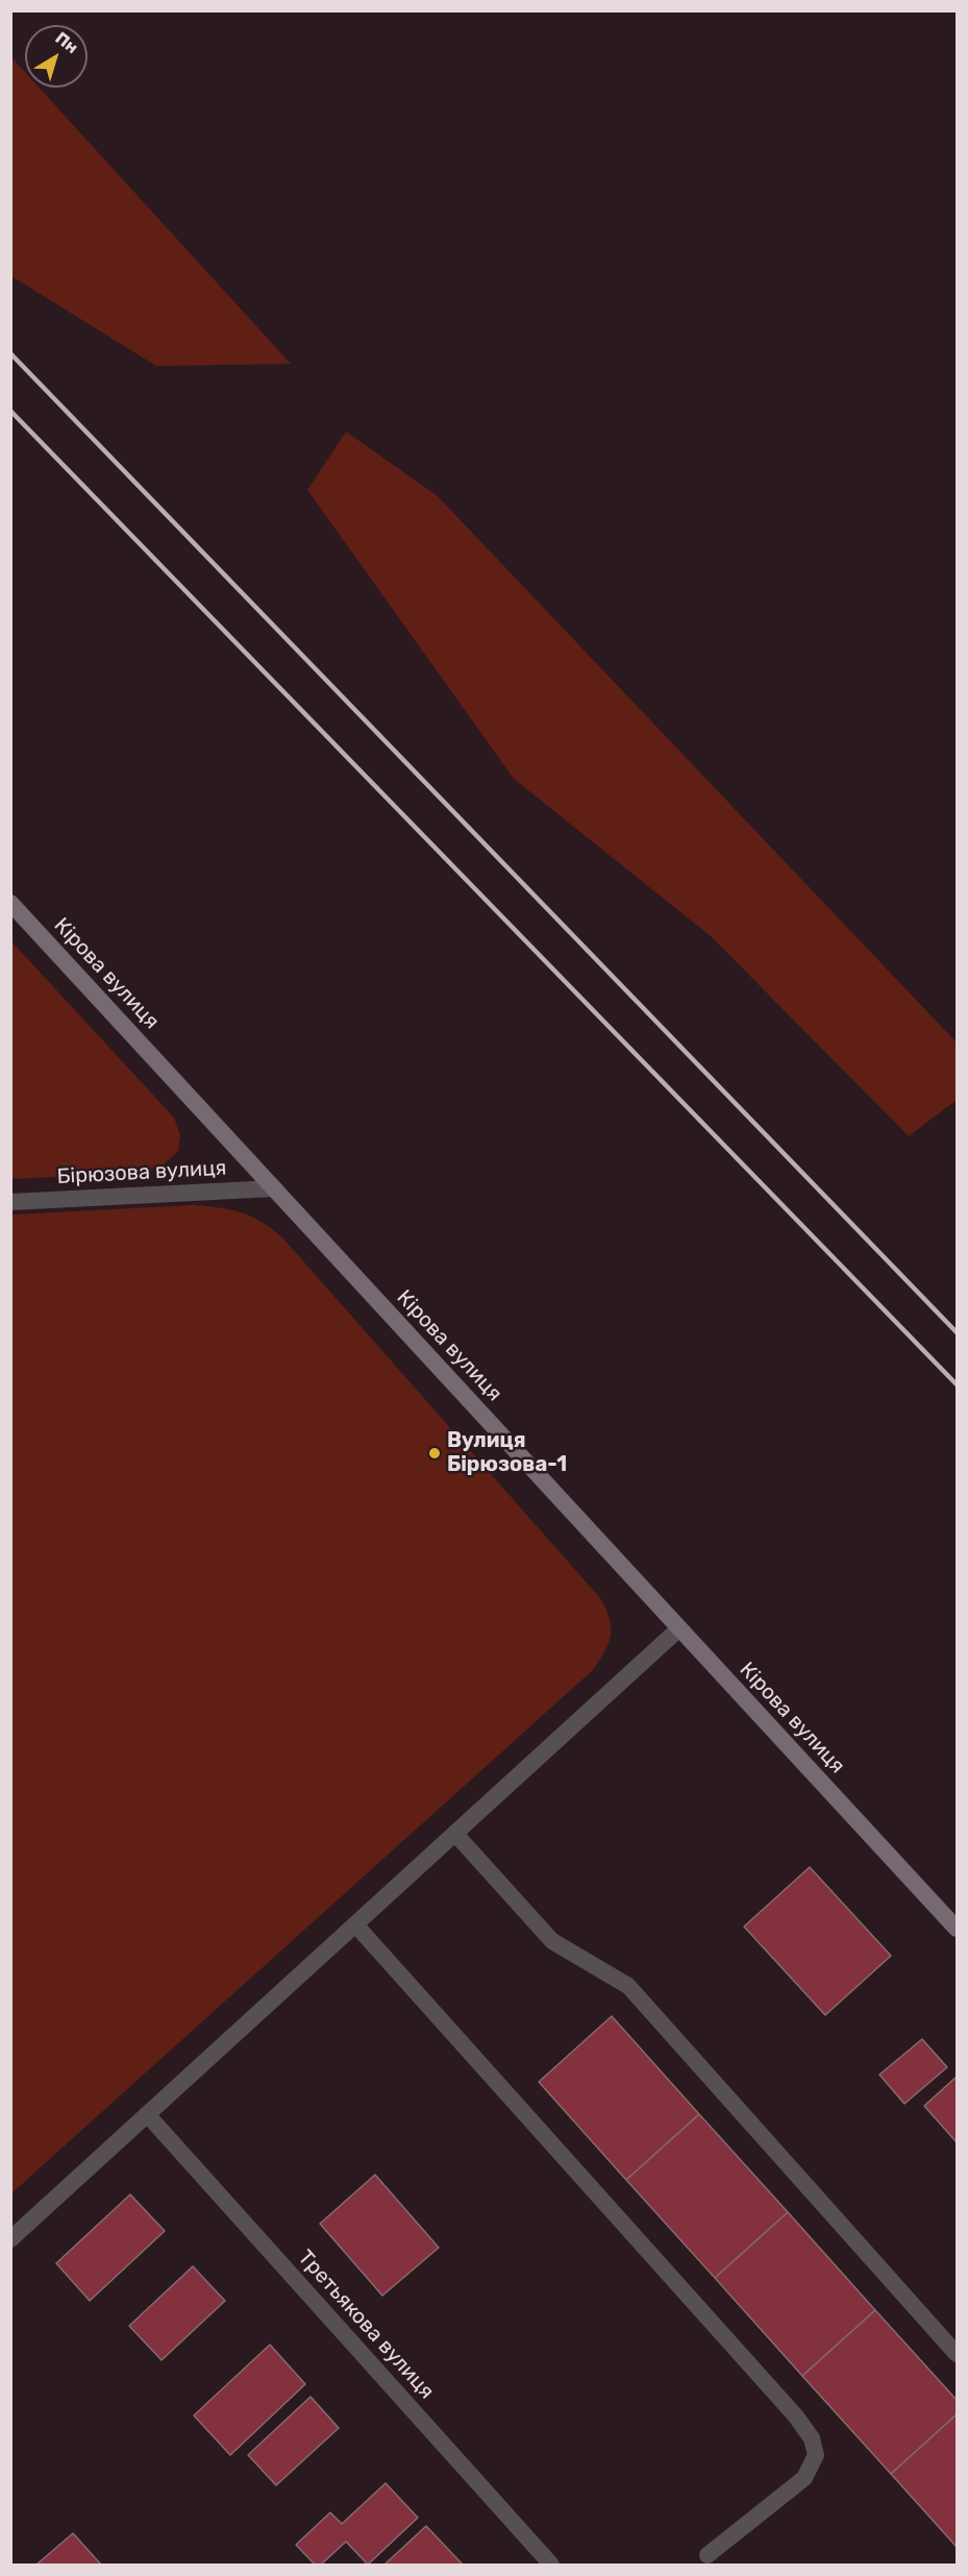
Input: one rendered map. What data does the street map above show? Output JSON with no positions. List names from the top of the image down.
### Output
{
  "streets": {
    "main road": ["Кірова вулиця"],
    "street": ["Бірюзова вулиця", "Третьякова вулиця"]
  },
  "crossings": [
    ["Кірова вулиця", "Бірюзова вулиця"]
  ],
  "places": ["Вулиця Бірюзова-1"],
  "north": "top right"
}
